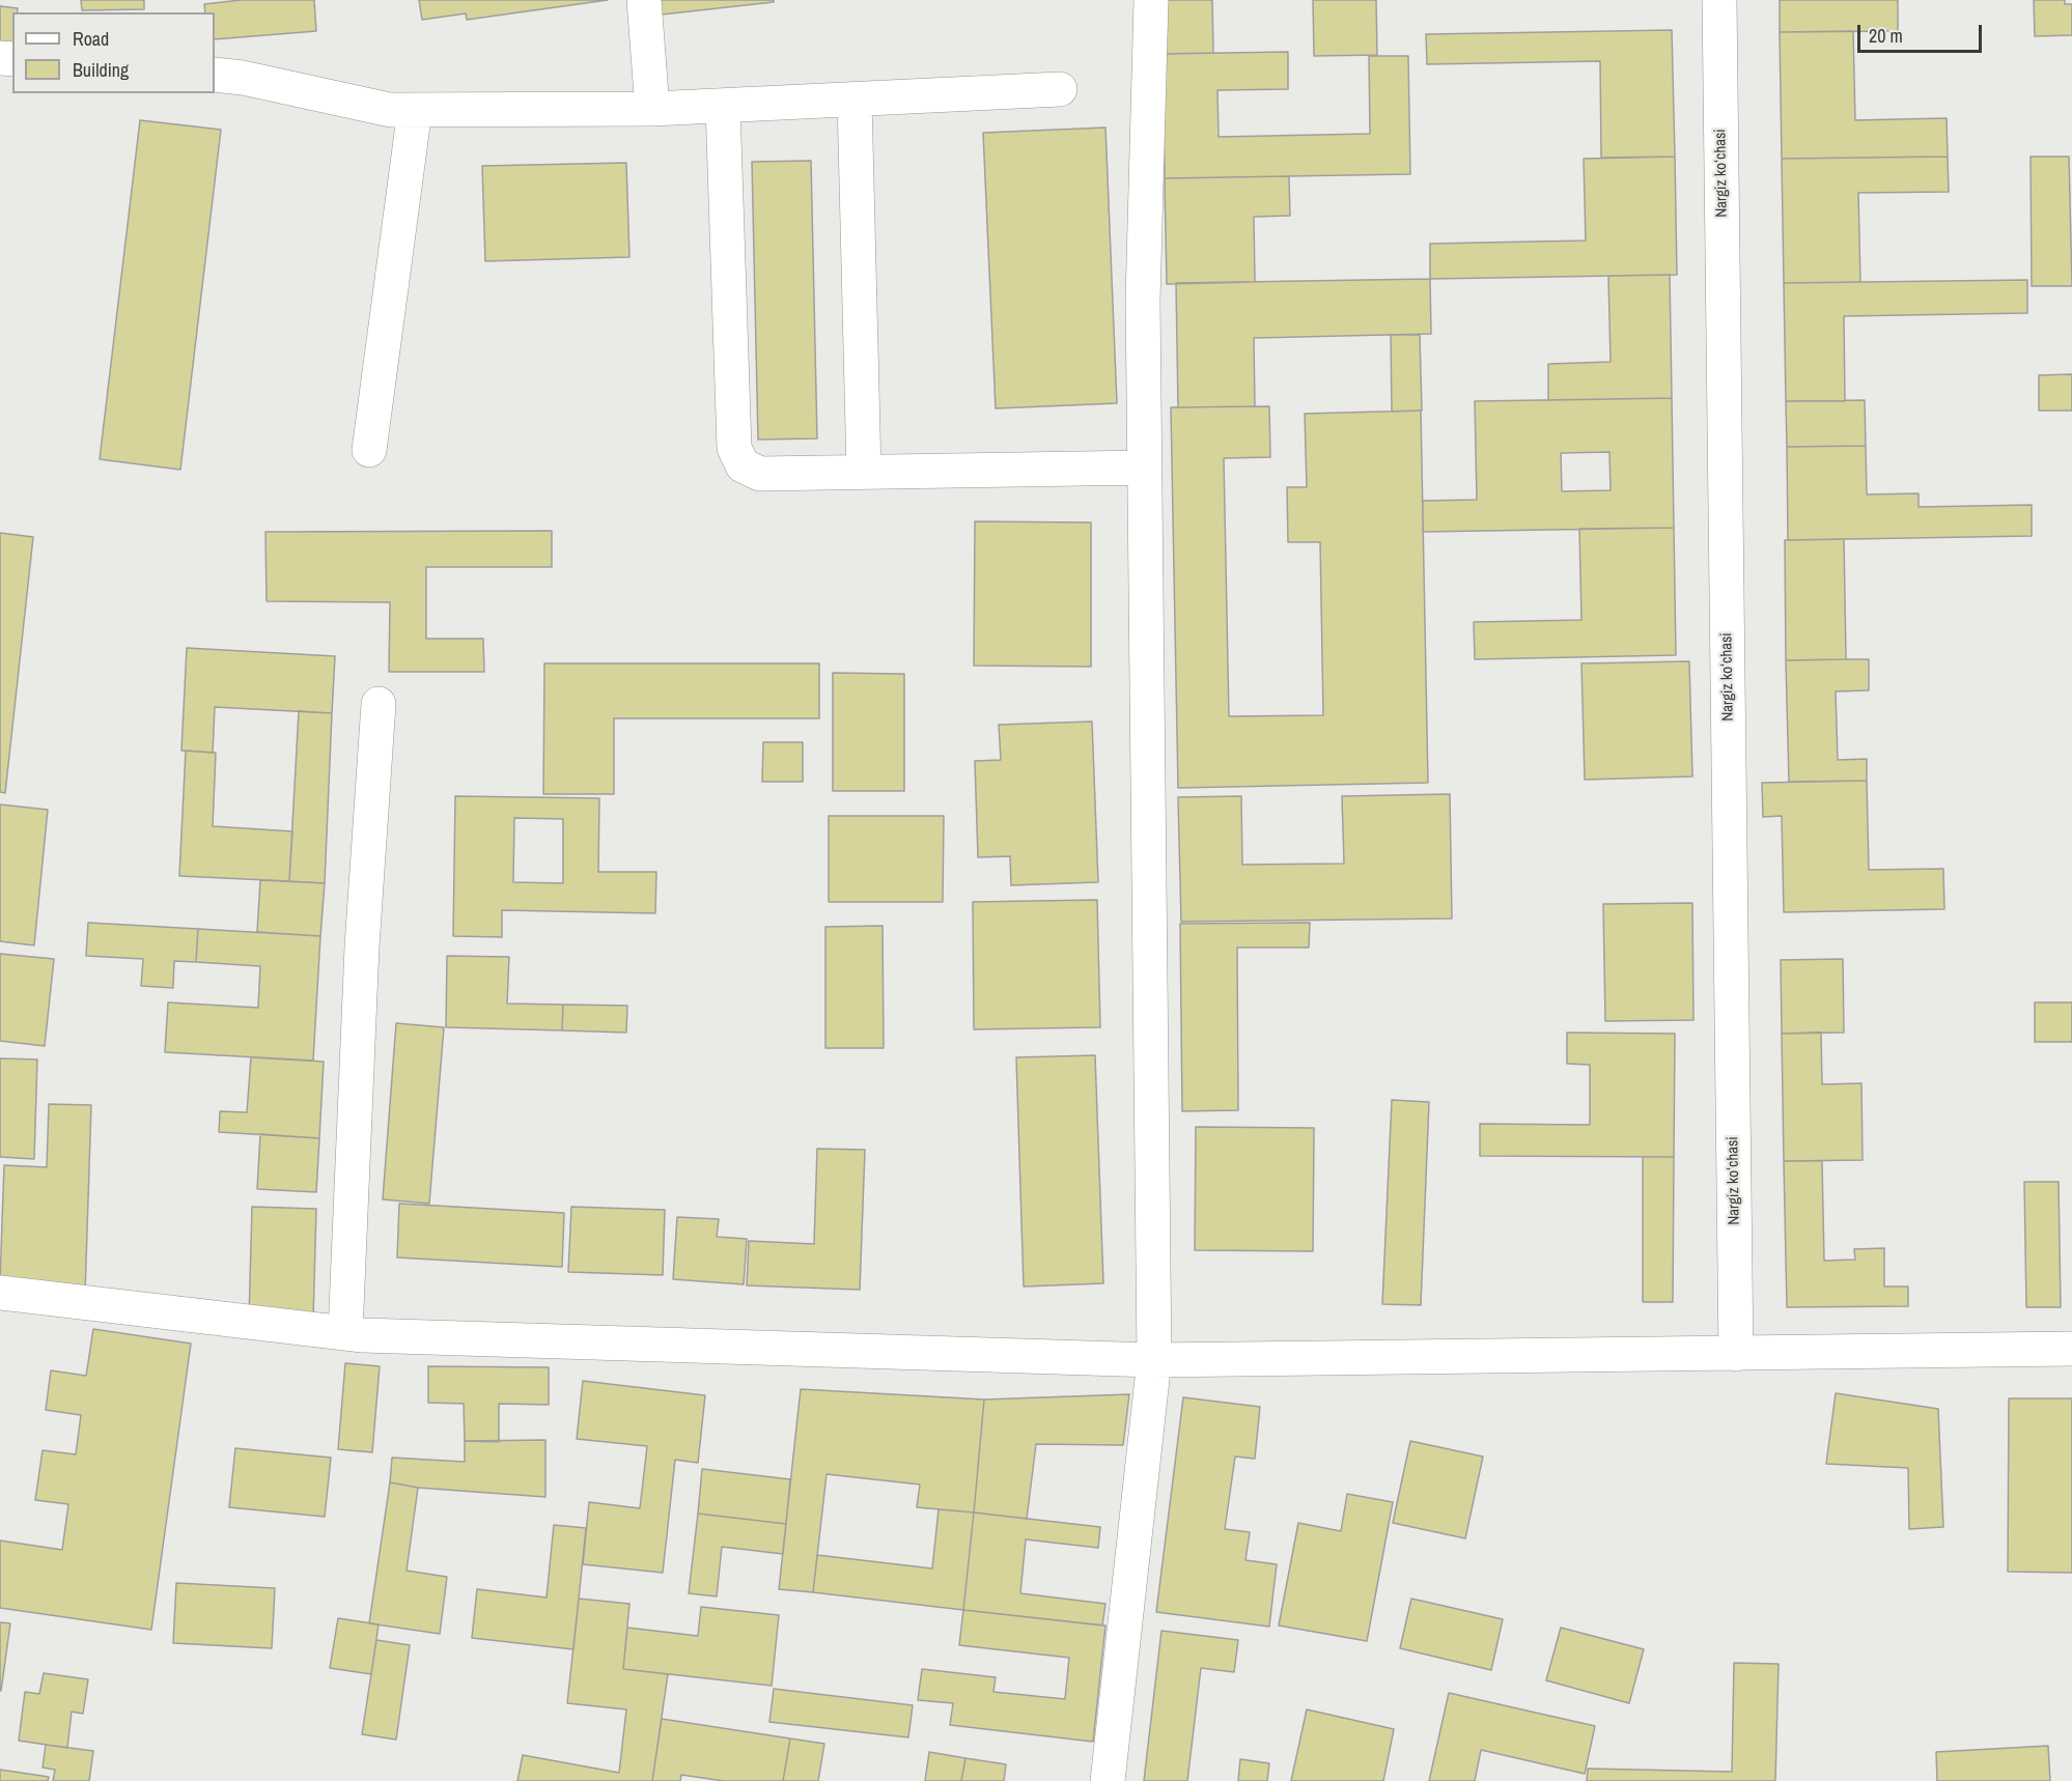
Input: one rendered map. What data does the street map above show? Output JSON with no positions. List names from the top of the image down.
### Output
{
  "streets": {
    "street": ["Nargiz koʻchasi"]
  },
  "legend": ["Road", "Building"],
  "scale_bar": "20 m"
}
